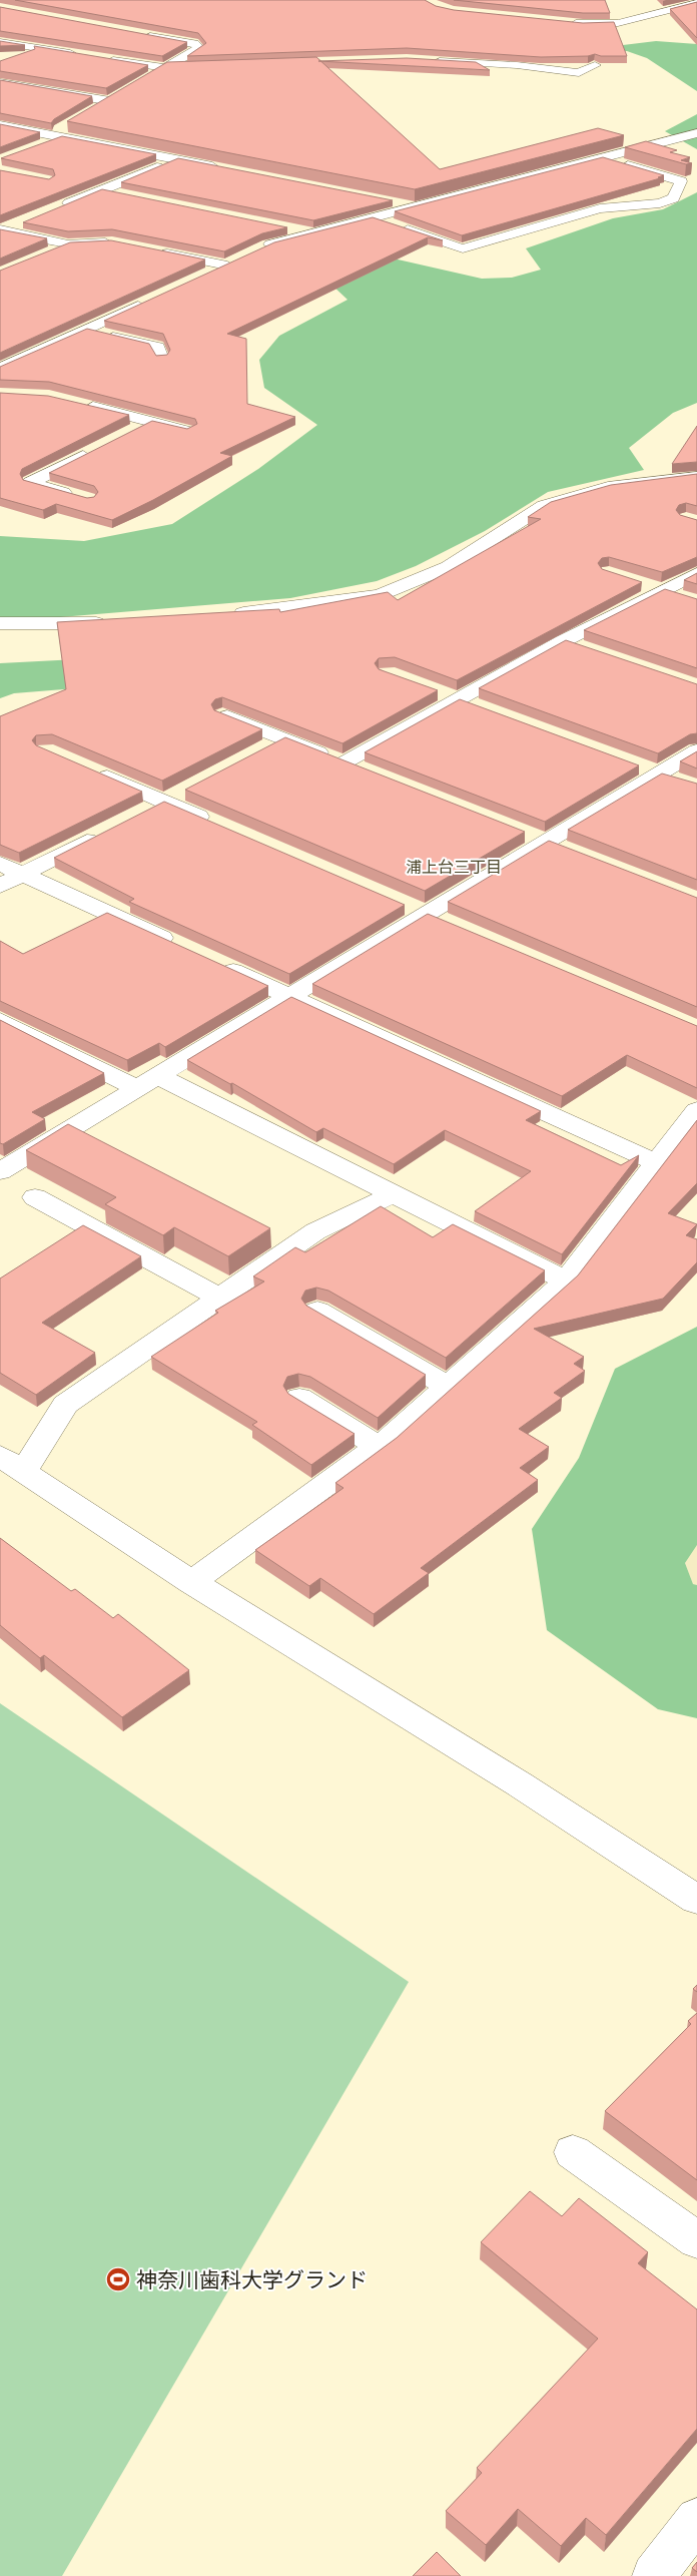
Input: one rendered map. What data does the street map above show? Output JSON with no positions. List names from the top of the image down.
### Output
{
  "districts": ["浦上台三丁目"],
  "places": {
    "sports": ["神奈川歯科大学グランド"]
  }
}
